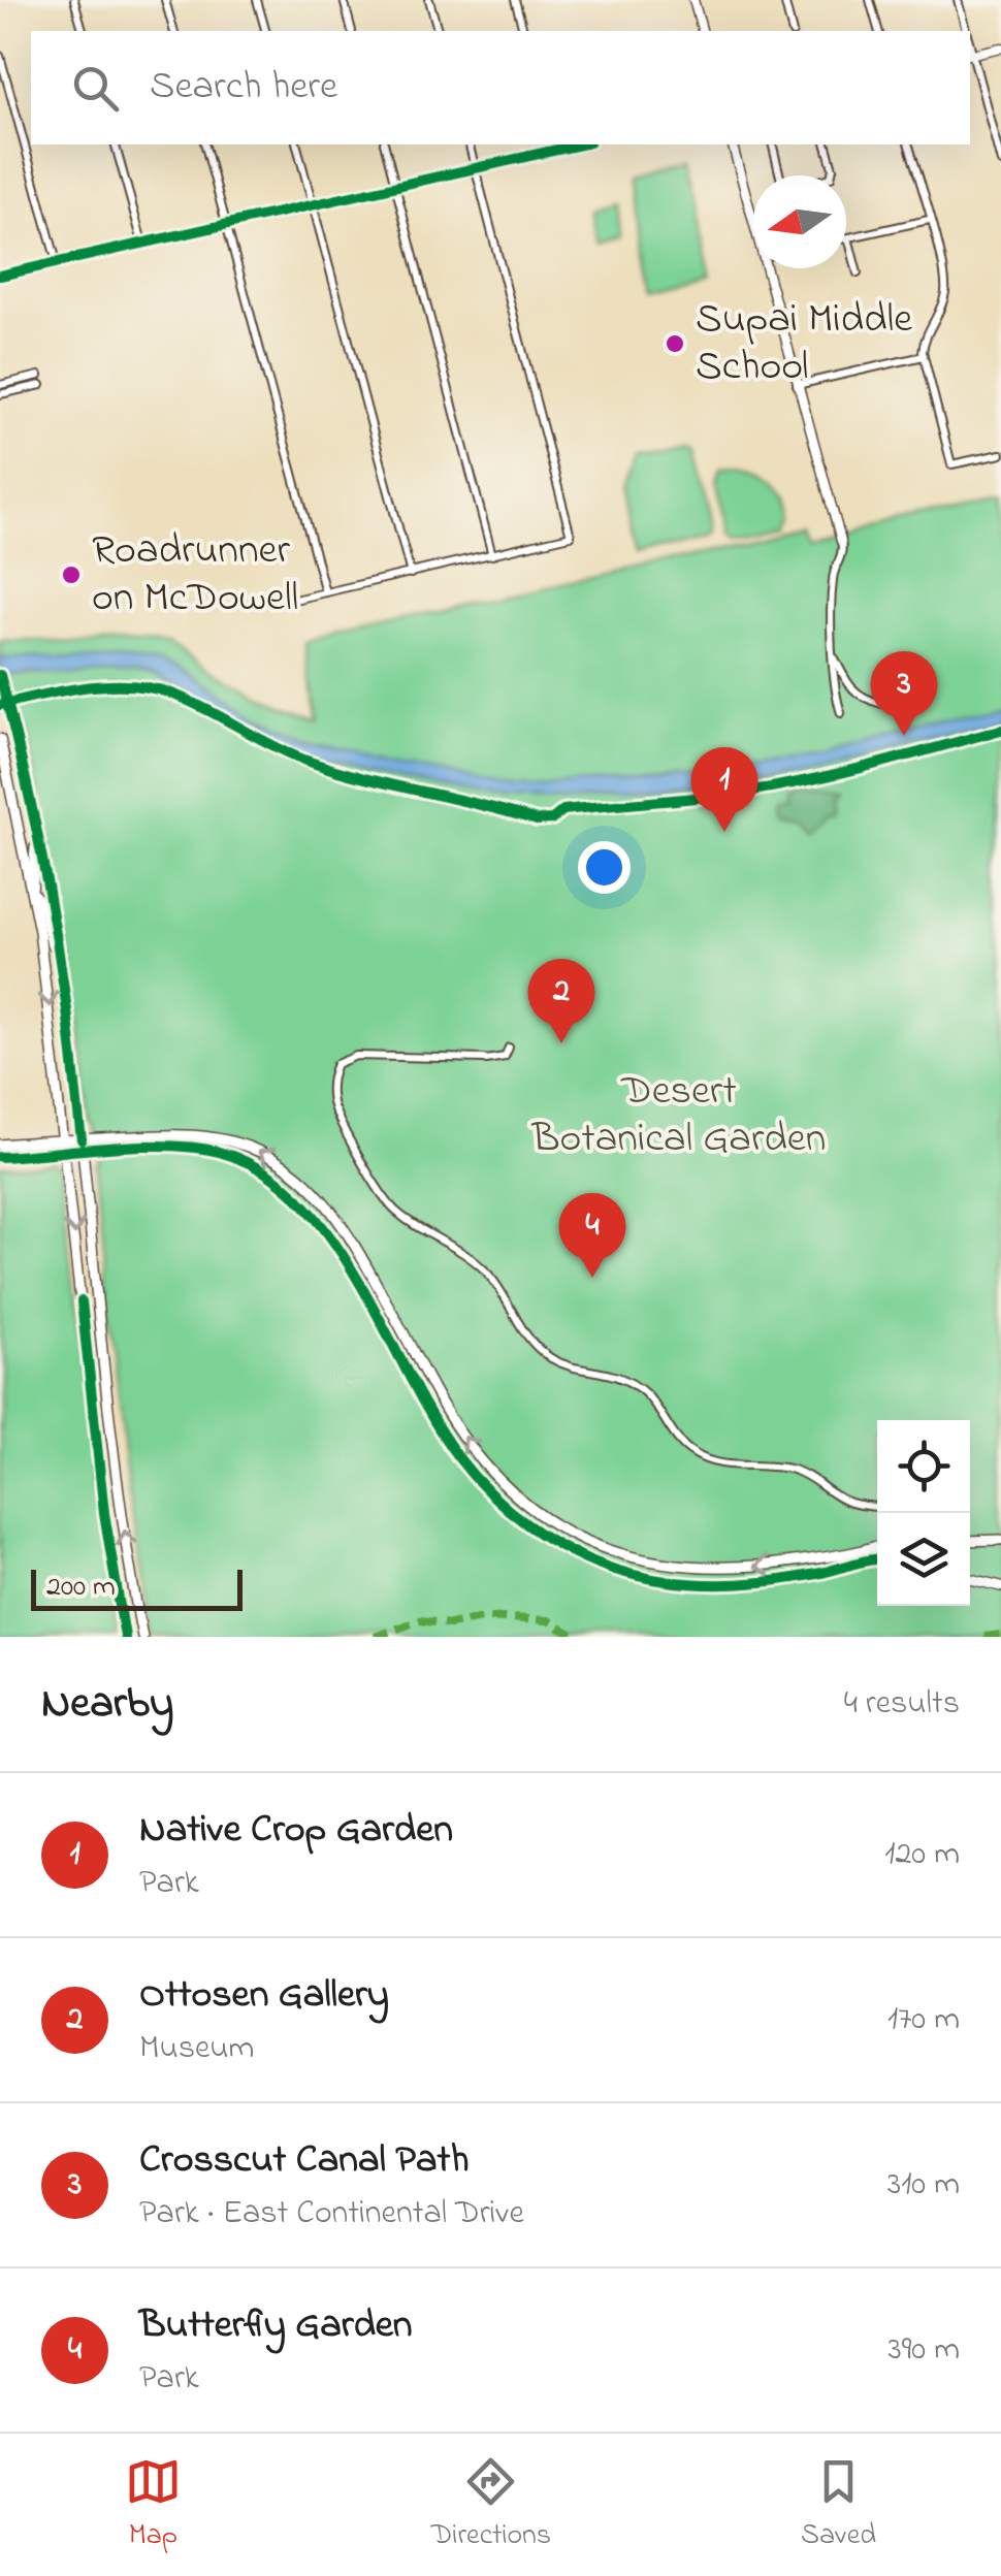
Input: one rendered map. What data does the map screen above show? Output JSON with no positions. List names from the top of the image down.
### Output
{
  "parks": ["Desert Botanical Garden"],
  "places": ["Supai Middle School", "Roadrunner on McDowell"],
  "scale_bar": "200 m",
  "north": "left",
  "page": {
    "search": "Search here",
    "pins": [
      "3",
      "1",
      "2",
      "4"
    ],
    "scale": "200 m",
    "heading": ["Nearby", "4 results"],
    "list": [
      {
        "mark": "1",
        "name": "Native Crop Garden",
        "note": "Park",
        "value": "120 m"
      },
      {
        "mark": "2",
        "name": "Ottosen Gallery",
        "note": "Museum",
        "value": "170 m"
      },
      {
        "mark": "3",
        "name": "Crosscut Canal Path",
        "note": "Park · East Continental Drive",
        "value": "310 m"
      },
      {
        "mark": "4",
        "name": "Butterfly Garden",
        "note": "Park",
        "value": "390 m"
      }
    ],
    "nav": ["Map", "Directions", "Saved"]
  }
}
